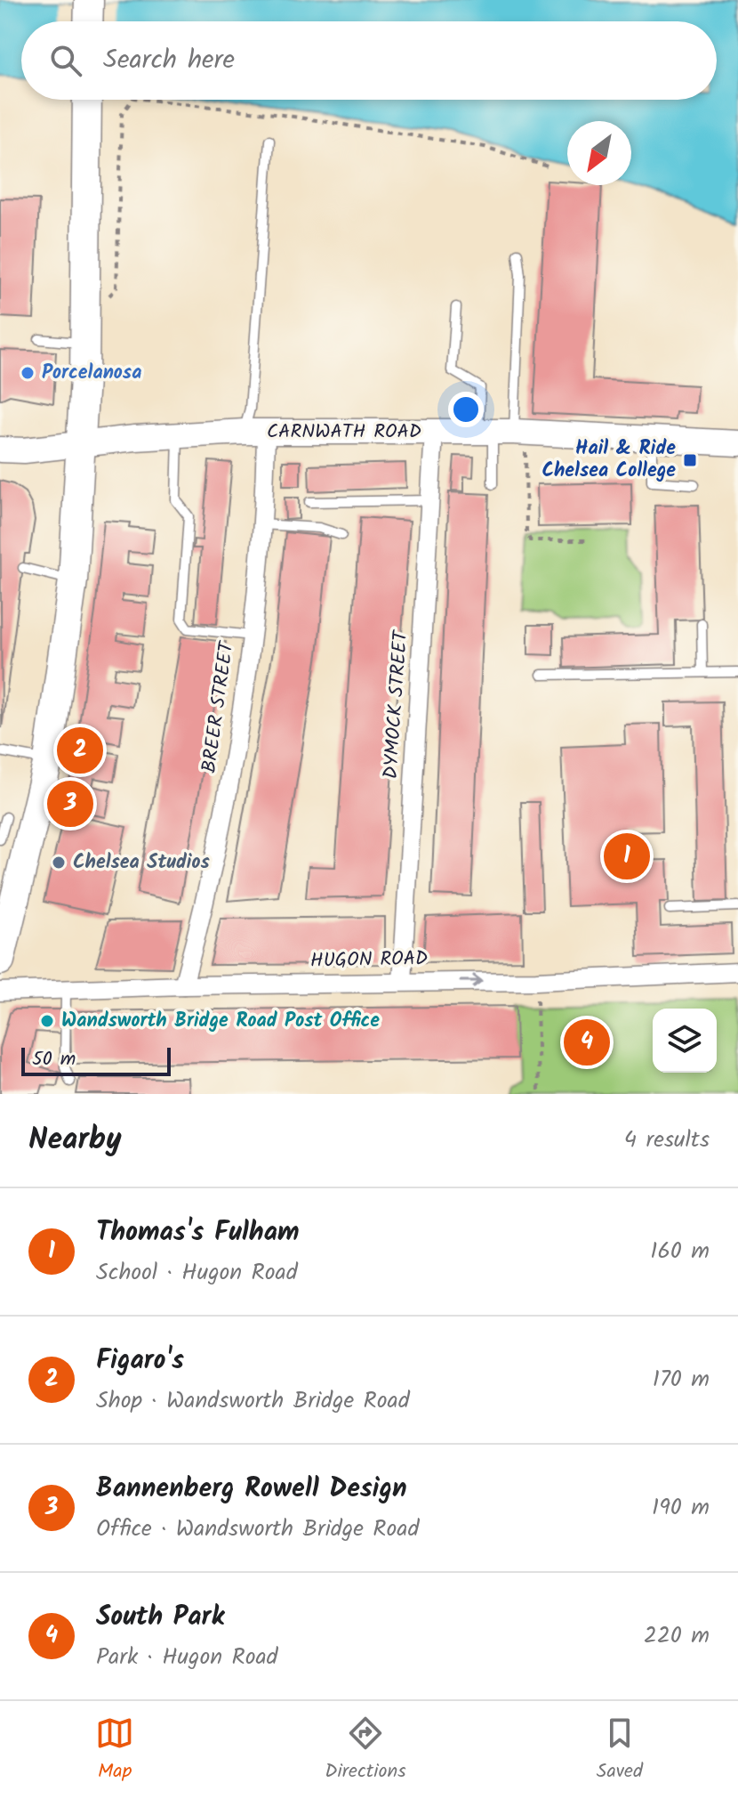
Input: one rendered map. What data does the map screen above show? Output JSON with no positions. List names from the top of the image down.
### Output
{
  "streets": {
    "street": [
      "CARNWATH ROAD",
      "DYMOCK STREET",
      "BREER STREET",
      "HUGON ROAD"
    ]
  },
  "crossings": [
    ["CARNWATH ROAD", "DYMOCK STREET"],
    ["CARNWATH ROAD", "BREER STREET"],
    ["DYMOCK STREET", "HUGON ROAD"],
    ["BREER STREET", "HUGON ROAD"]
  ],
  "one_way": ["HUGON ROAD"],
  "places": {
    "other": ["Porcelanosa", "Chelsea Studios", "Wandsworth Bridge Road Post Office"],
    "transit": ["Hail & Ride Chelsea College"]
  },
  "scale_bar": "50 m",
  "north": "bottom left",
  "page": {
    "search": "Search here",
    "pins": [
      "2",
      "3",
      "1",
      "4"
    ],
    "scale": "50 m",
    "heading": ["Nearby", "4 results"],
    "list": [
      {
        "mark": "1",
        "name": "Thomas's Fulham",
        "note": "School · Hugon Road",
        "value": "160 m"
      },
      {
        "mark": "2",
        "name": "Figaro's",
        "note": "Shop · Wandsworth Bridge Road",
        "value": "170 m"
      },
      {
        "mark": "3",
        "name": "Bannenberg Rowell Design",
        "note": "Office · Wandsworth Bridge Road",
        "value": "190 m"
      },
      {
        "mark": "4",
        "name": "South Park",
        "note": "Park · Hugon Road",
        "value": "220 m"
      }
    ],
    "nav": ["Map", "Directions", "Saved"]
  }
}
